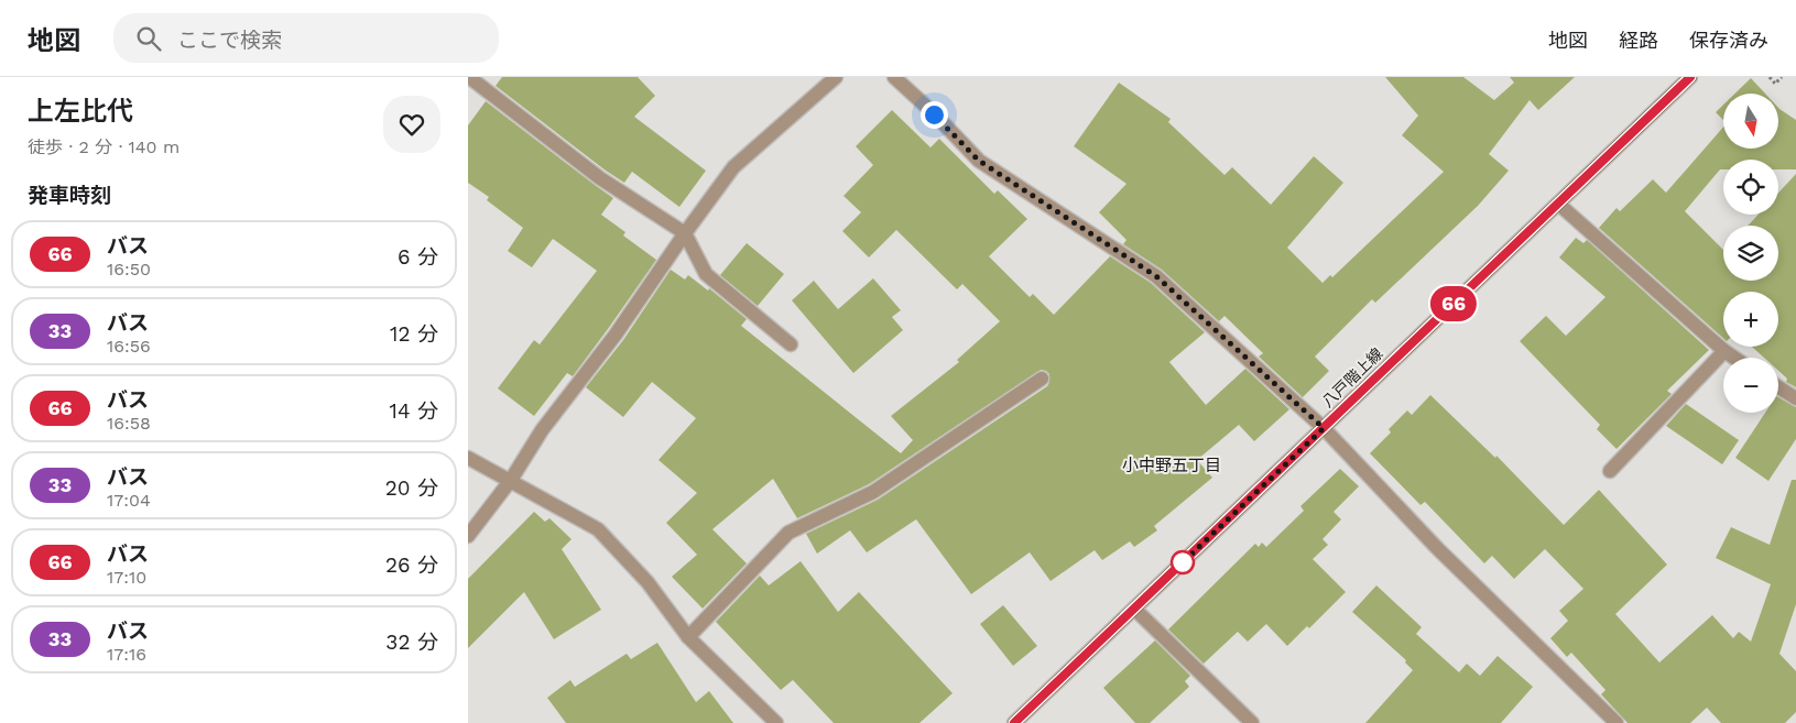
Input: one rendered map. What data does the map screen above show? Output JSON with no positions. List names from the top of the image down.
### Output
{
  "streets": {
    "main road": ["八戸階上線"]
  },
  "districts": ["小中野五丁目"],
  "lines": ["bus line 66"],
  "north": "bottom",
  "page": {
    "header": "地図",
    "search": "ここで検索",
    "nav": ["地図", "経路", "保存済み"],
    "heading": [
      ["上左比代", "徒歩 · 2 分 · 140 m"],
      "発車時刻"
    ],
    "on_map": "66",
    "map_buttons": ["+", "−"],
    "list": [
      {
        "mark": "66",
        "name": "バス",
        "note": "16:50",
        "value": "6 分"
      },
      {
        "mark": "33",
        "name": "バス",
        "note": "16:56",
        "value": "12 分"
      },
      {
        "mark": "66",
        "name": "バス",
        "note": "16:58",
        "value": "14 分"
      },
      {
        "mark": "33",
        "name": "バス",
        "note": "17:04",
        "value": "20 分"
      },
      {
        "mark": "66",
        "name": "バス",
        "note": "17:10",
        "value": "26 分"
      },
      {
        "mark": "33",
        "name": "バス",
        "note": "17:16",
        "value": "32 分"
      }
    ]
  }
}
